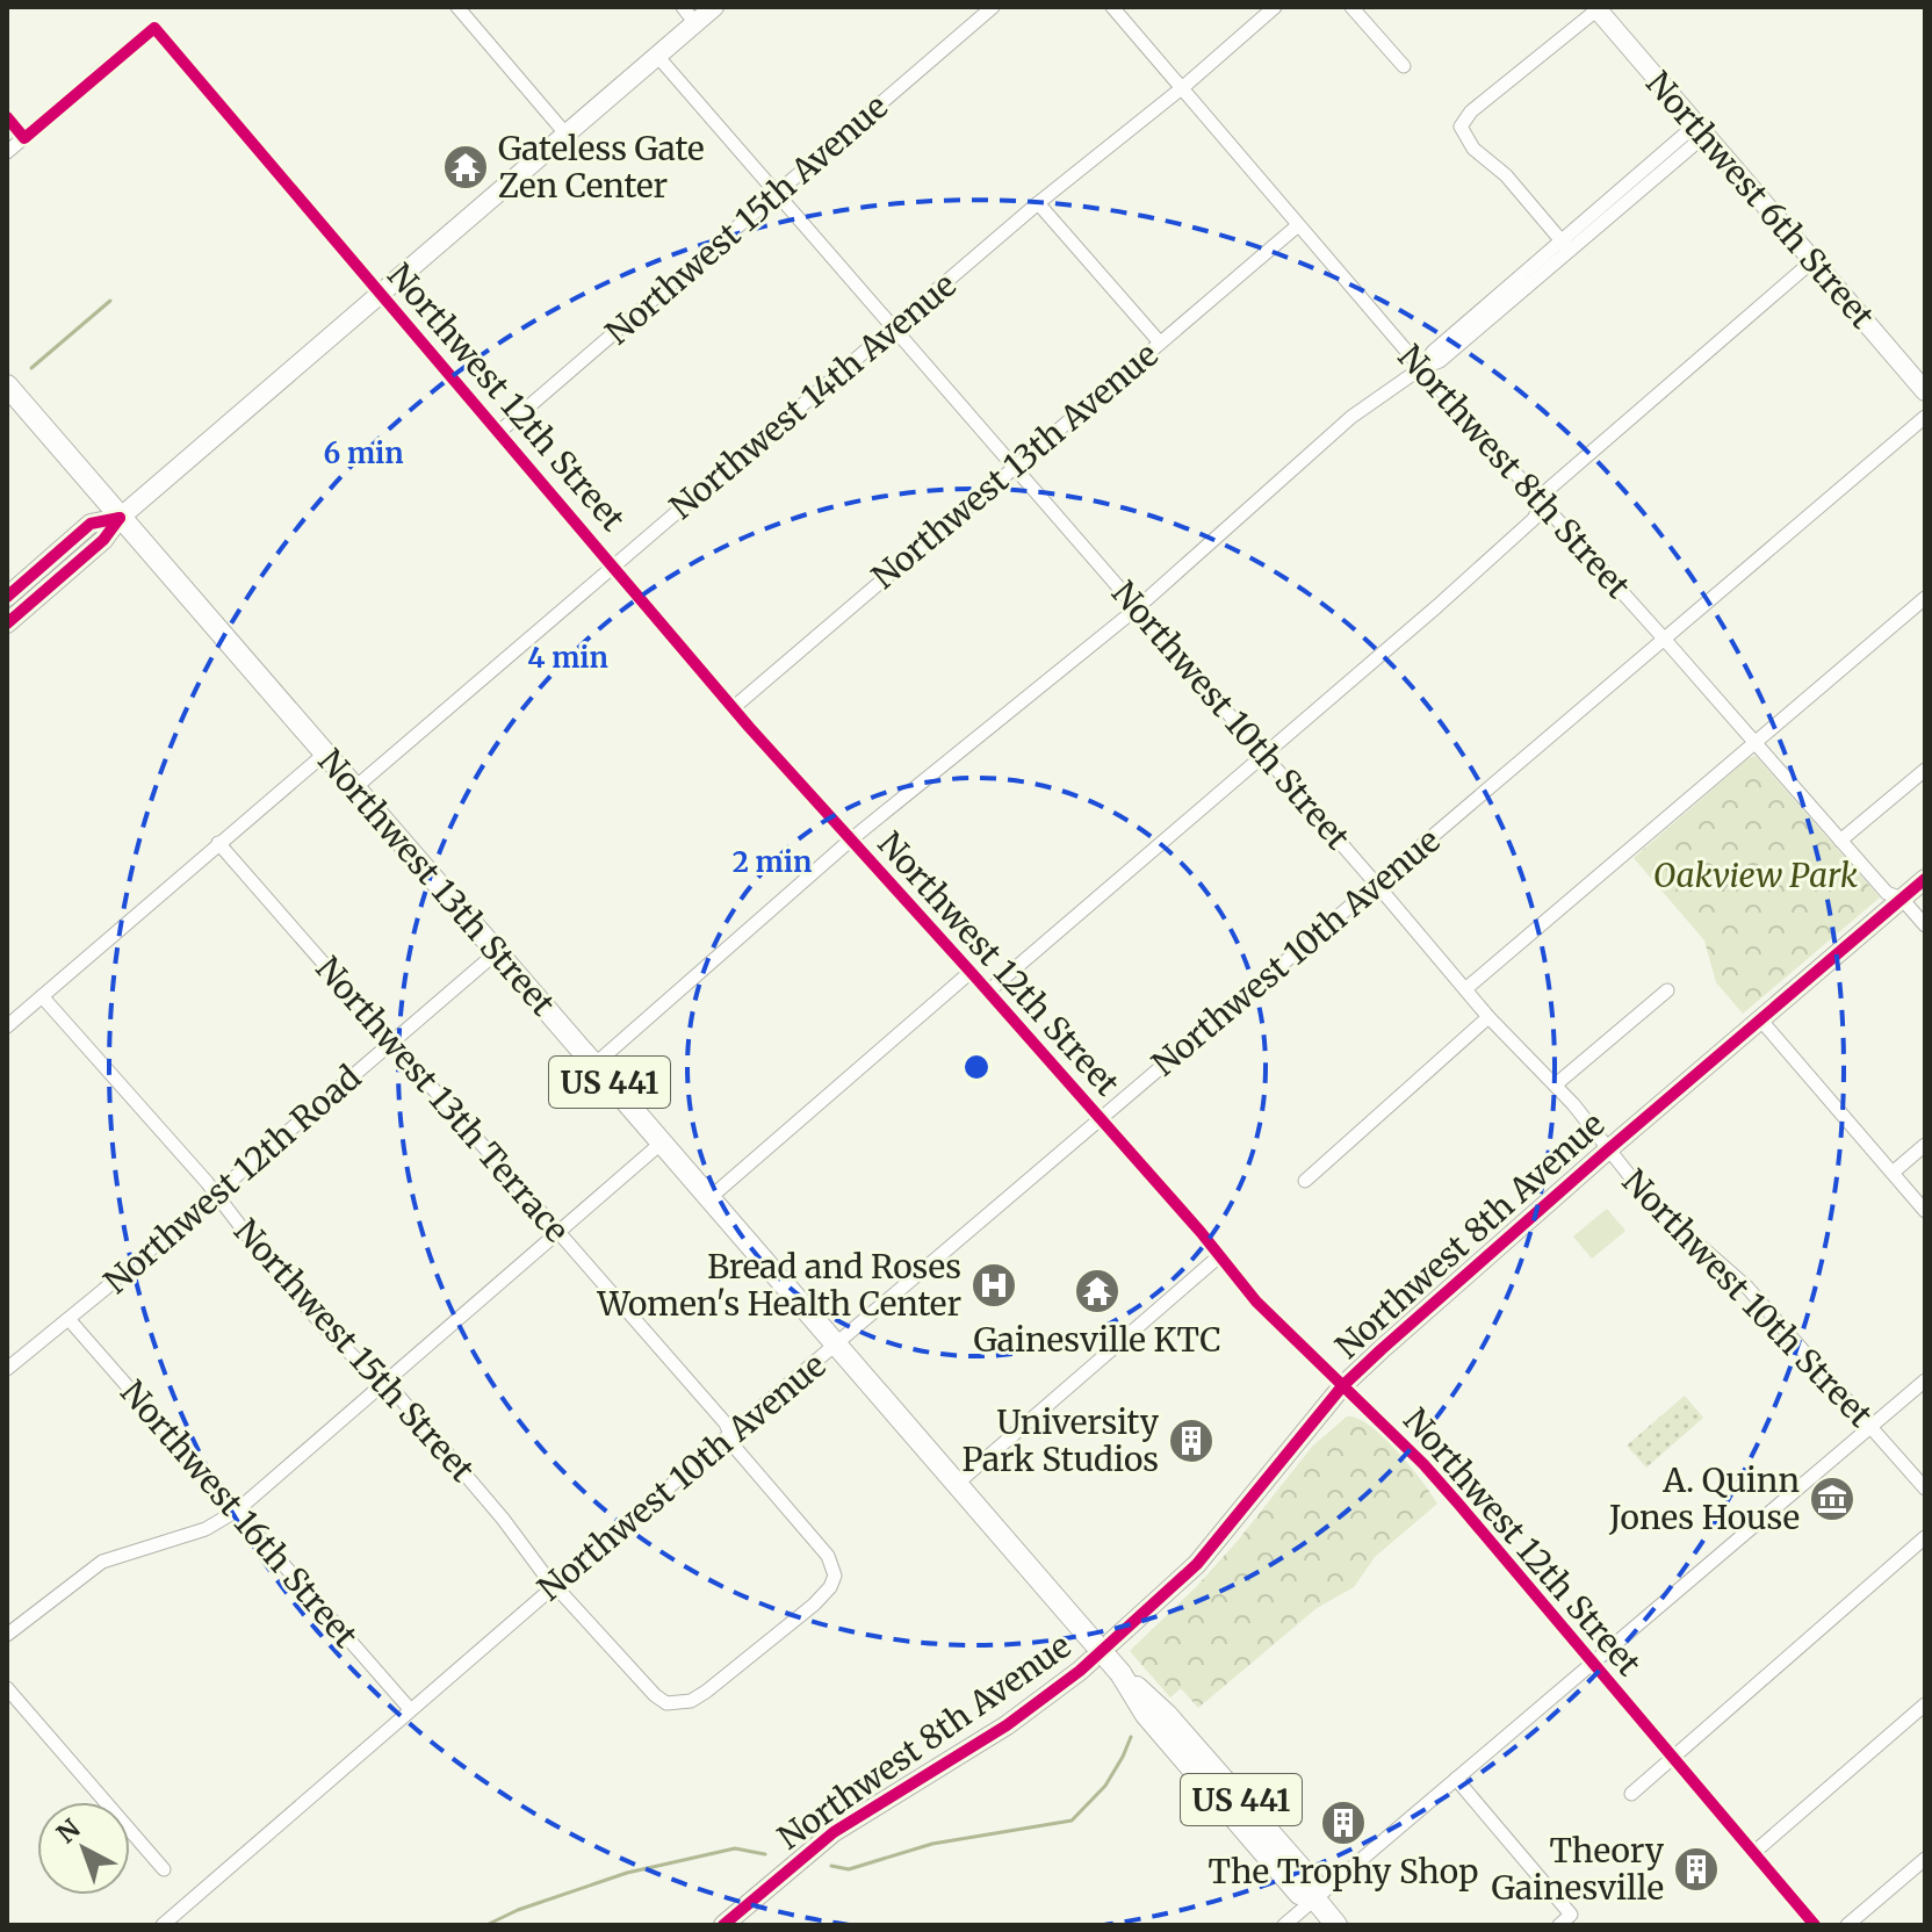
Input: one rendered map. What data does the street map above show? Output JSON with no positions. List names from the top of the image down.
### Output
{
  "streets": {
    "main road": ["Northwest 13th Street", "US 441"],
    "street": [
      "Northwest 6th Street",
      "Northwest 15th Avenue",
      "Northwest 14th Avenue",
      "Northwest 12th Street",
      "Northwest 13th Avenue",
      "Northwest 8th Street",
      "Northwest 10th Street",
      "Northwest 10th Avenue",
      "Northwest 13th Terrace",
      "Northwest 12th Road",
      "Northwest 8th Avenue",
      "Northwest 15th Street",
      "Northwest 16th Street"
    ]
  },
  "crossings": [
    ["Northwest 15th Avenue", "Northwest 12th Street"],
    ["Northwest 15th Avenue", "Northwest 10th Street"],
    ["Northwest 14th Avenue", "Northwest 12th Street"],
    ["Northwest 14th Avenue", "Northwest 8th Street"],
    ["Northwest 14th Avenue", "Northwest 10th Street"],
    ["Northwest 14th Avenue", "Northwest 13th Street"],
    ["Northwest 12th Street", "Northwest 13th Avenue"],
    ["Northwest 12th Street", "Northwest 10th Avenue"],
    ["Northwest 12th Street", "Northwest 8th Avenue"],
    ["Northwest 13th Avenue", "Northwest 8th Street"],
    ["Northwest 13th Avenue", "Northwest 10th Street"],
    ["Northwest 8th Street", "Northwest 10th Avenue"],
    ["Northwest 8th Street", "Northwest 8th Avenue"],
    ["Northwest 10th Street", "Northwest 10th Avenue"],
    ["Northwest 10th Street", "Northwest 8th Avenue"],
    ["Northwest 13th Street", "Northwest 10th Avenue"],
    ["Northwest 13th Street", "Northwest 12th Road"],
    ["Northwest 10th Avenue", "Northwest 13th Terrace"],
    ["Northwest 10th Avenue", "Northwest 15th Street"],
    ["Northwest 10th Avenue", "Northwest 16th Street"],
    ["Northwest 13th Terrace", "Northwest 12th Road"],
    ["Northwest 13th Terrace", "Northwest 15th Street"],
    ["Northwest 12th Road", "Northwest 15th Street"],
    ["Northwest 12th Road", "Northwest 16th Street"]
  ],
  "parks": ["Oakview Park"],
  "places": {
    "temple": ["Gateless Gate Zen Center", "Gainesville KTC"],
    "hospital": ["Bread and Roses Women's Health Center"],
    "building": ["University Park Studios", "The Trophy Shop", "Theory Gainesville"],
    "museum": ["A. Quinn Jones House"]
  },
  "north": "top left",
  "rings": ["6 min", "4 min", "2 min"]
}
